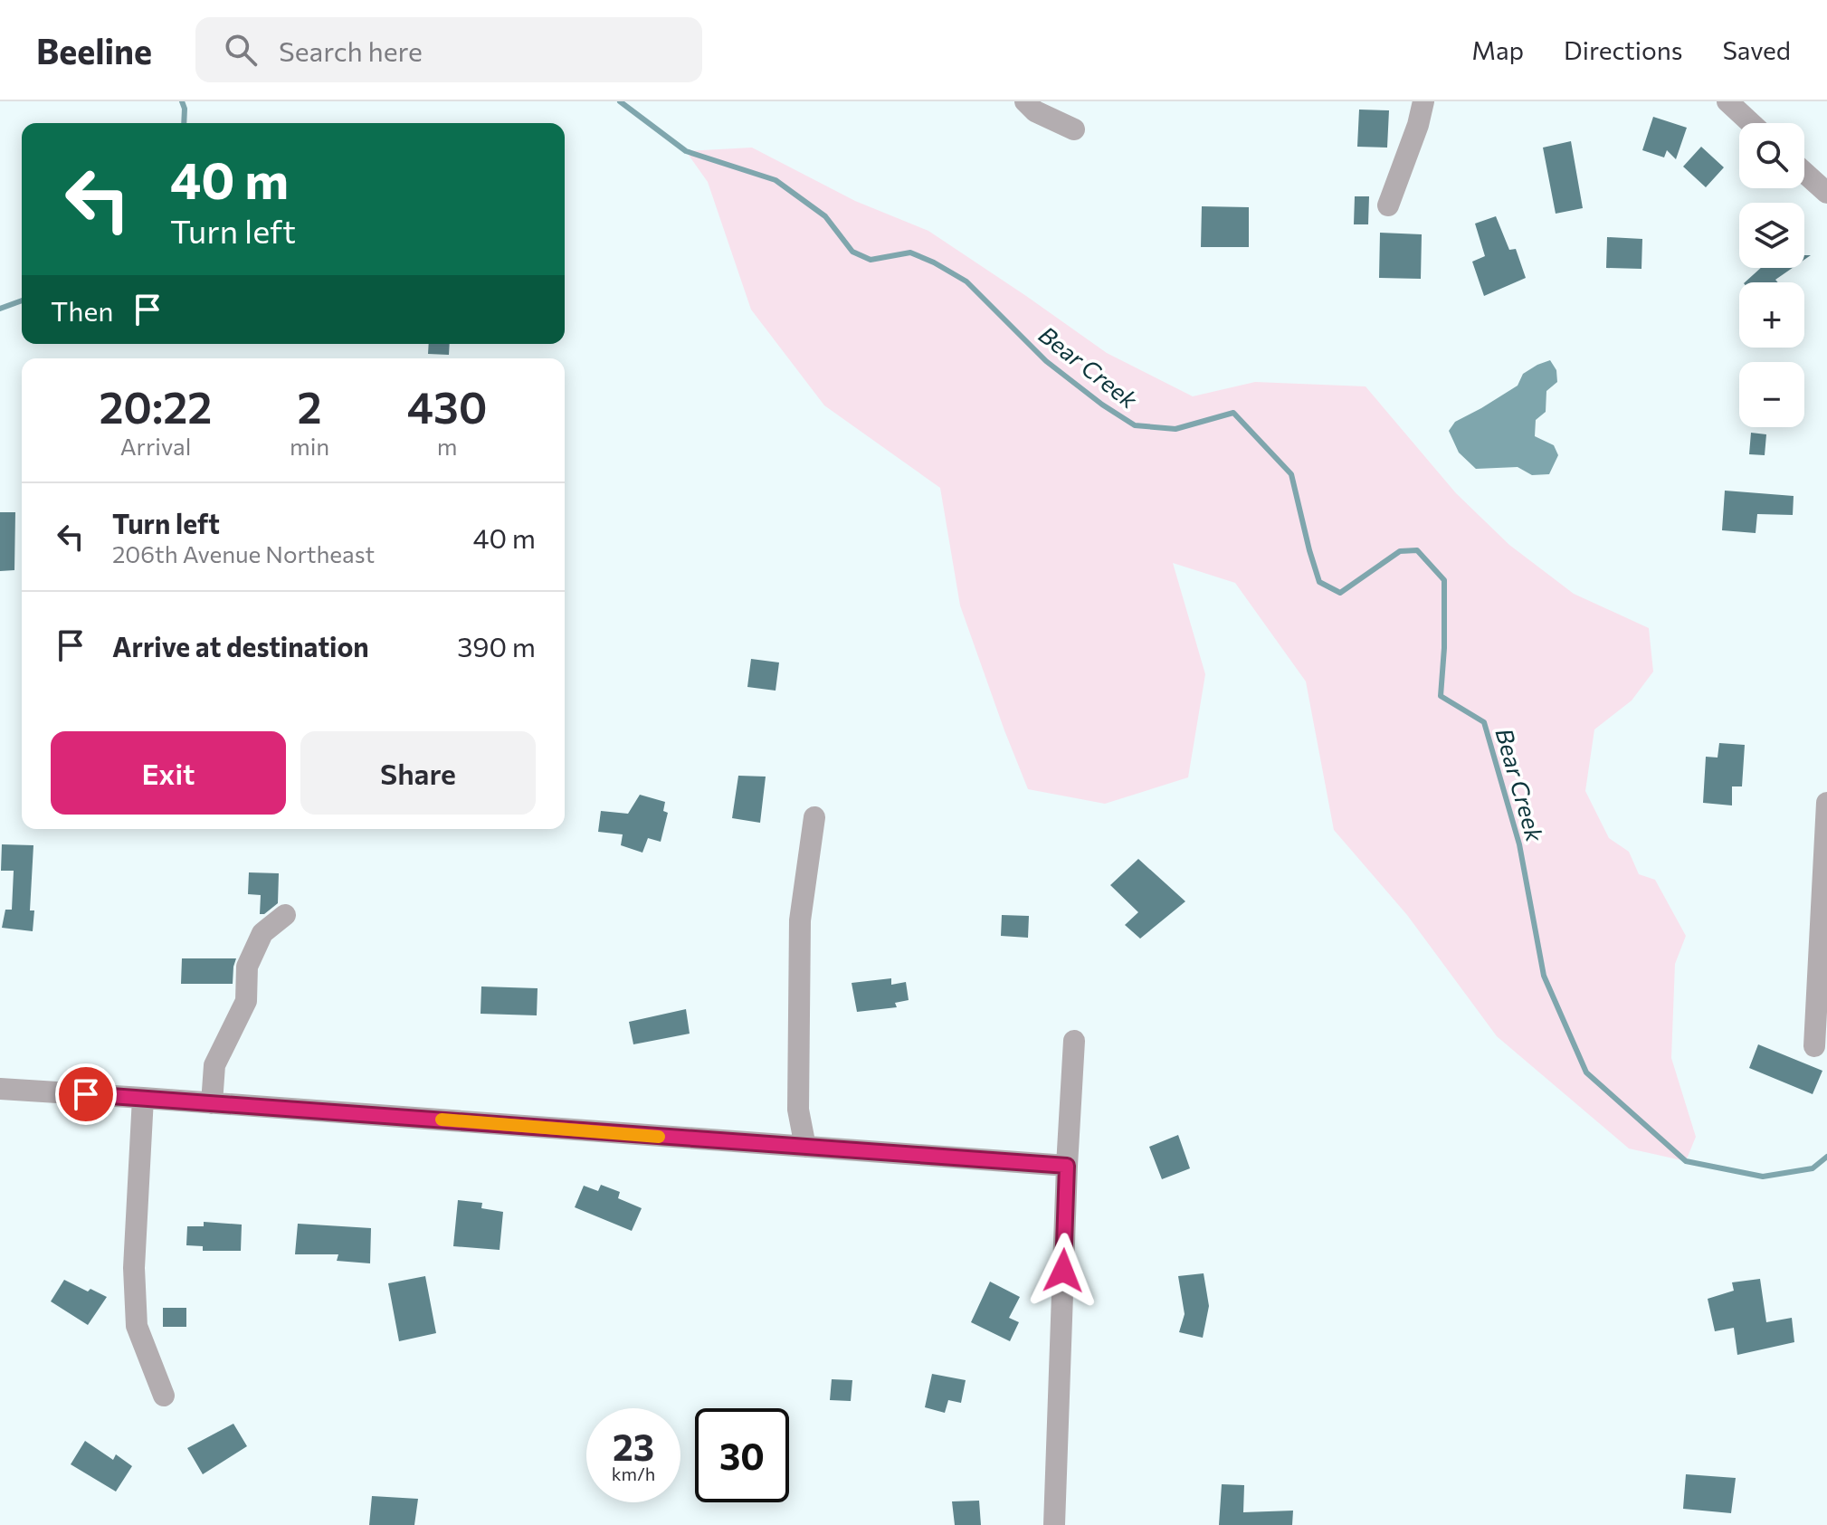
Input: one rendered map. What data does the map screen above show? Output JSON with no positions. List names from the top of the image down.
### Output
{
  "water": ["Bear Creek"],
  "page": {
    "header": "Beeline",
    "search": "Search here",
    "nav": ["Map", "Directions", "Saved"],
    "map_buttons": ["+", "−"],
    "turn": ["40 m", "Turn left"],
    "then": "Then",
    "eta": [
      "20:22",
      "Arrival",
      "2",
      "min",
      "430",
      "m"
    ],
    "list": [
      {
        "name": "Turn left",
        "note": "206th Avenue Northeast",
        "value": "40 m"
      },
      {
        "name": "Arrive at destination",
        "value": "390 m"
      }
    ],
    "buttons": ["Exit", "Share"],
    "speed": "23 km/h",
    "limit": "30"
  }
}
